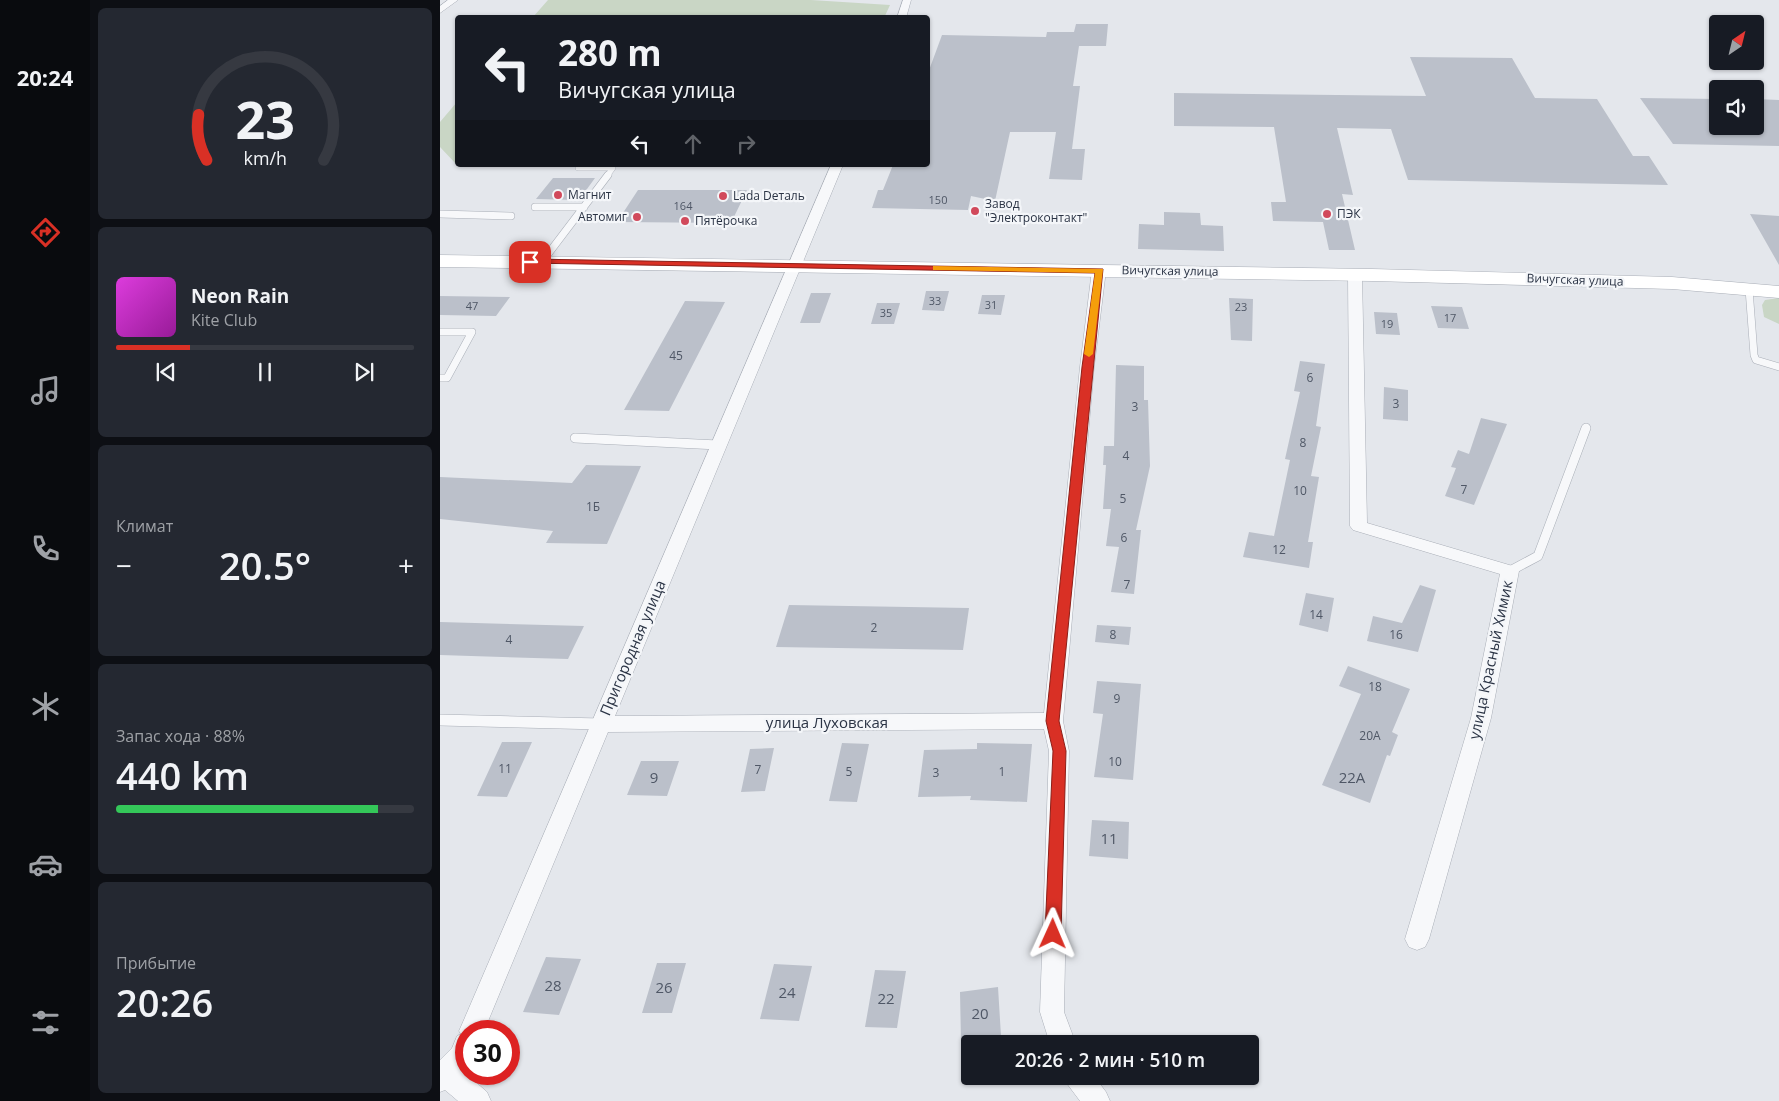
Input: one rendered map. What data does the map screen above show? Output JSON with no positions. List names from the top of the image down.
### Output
{
  "streets": {
    "main road": ["Вичугская улица"],
    "street": ["Пригородная улица", "улица Красный Химик", "улица Луховская"]
  },
  "crossings": [
    ["Вичугская улица", "Пригородная улица"],
    ["Вичугская улица", "улица Красный Химик"],
    ["Пригородная улица", "улица Луховская"]
  ],
  "places": [
    "Магнит",
    "Lada Dеталь",
    "Завод \"Электроконтакт\"",
    "ПЭК",
    "Автомиг",
    "Пятёрочка"
  ],
  "house_numbers": [
    "150",
    "164",
    "33",
    "31",
    "47",
    "23",
    "35",
    "17",
    "19",
    "45",
    "6",
    "3",
    "3",
    "8",
    "4",
    "7",
    "10",
    "5",
    "1Б",
    "6",
    "12",
    "7",
    "14",
    "2",
    "8",
    "16",
    "4",
    "18",
    "9",
    "20А",
    "10",
    "11",
    "7",
    "5",
    "1",
    "3",
    "9",
    "22А",
    "11",
    "28",
    "26",
    "24",
    "22",
    "20"
  ],
  "north": "top right",
  "page": {
    "tabs": "20:24",
    "turn": ["280 m", "Вичугская улица"],
    "song": ["Neon Rain", "Kite Club"],
    "tile": [
      "Климат",
      ["Запас хода · 88%", "440 km"],
      ["Прибытие", "20:26"]
    ],
    "heat": ["−", "20.5°", "+"],
    "limit": "30",
    "trip": "20:26 · 2 мин · 510 m",
    "gauge": ["23", "km/h"]
  }
}
